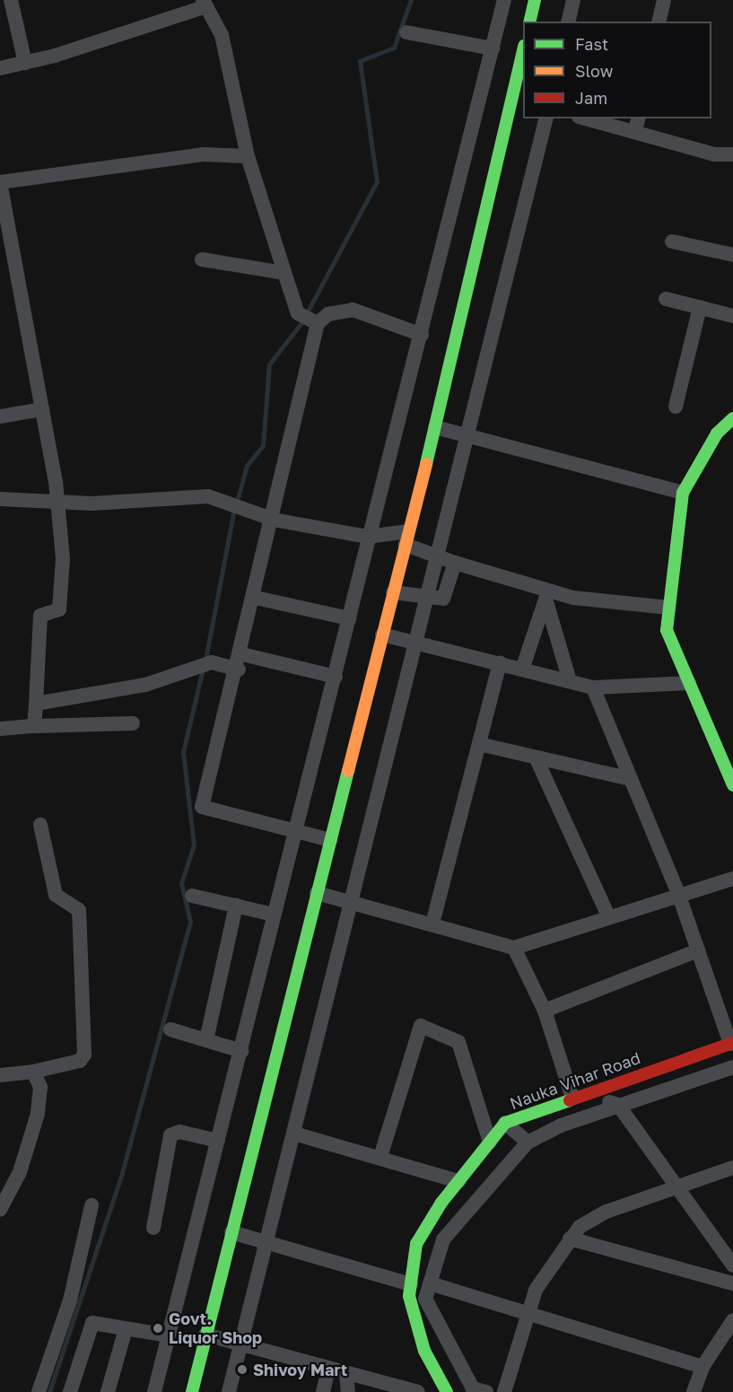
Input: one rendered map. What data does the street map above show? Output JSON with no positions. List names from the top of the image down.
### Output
{
  "streets": {
    "main road": ["Nauka Vihar Road"]
  },
  "places": ["Govt. Liquor Shop", "Shivoy Mart"],
  "legend": ["Fast", "Slow", "Jam"]
}
